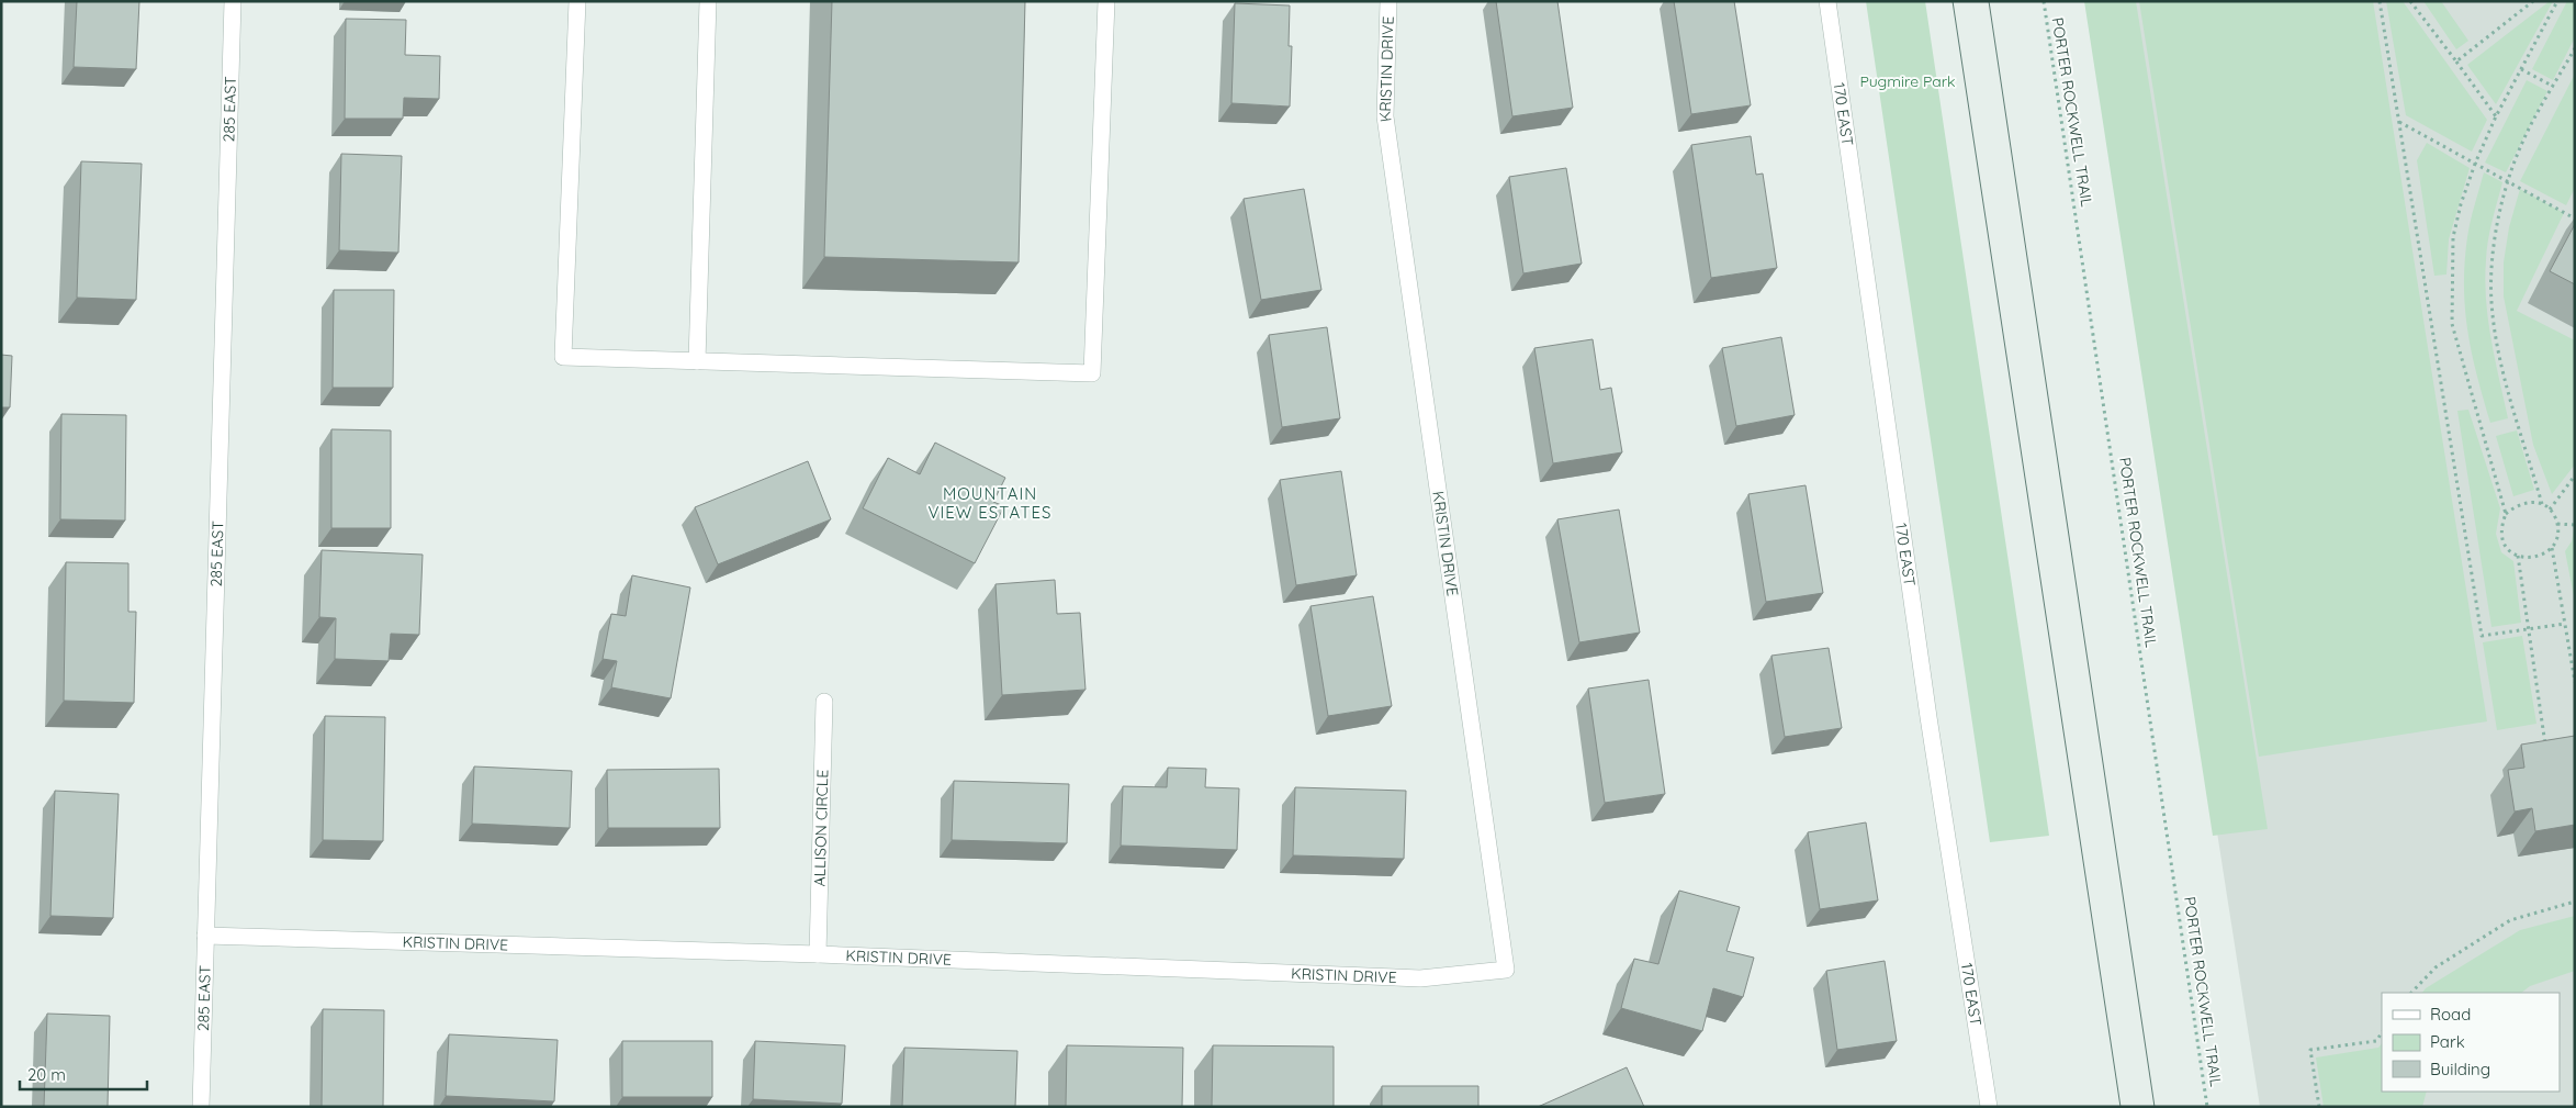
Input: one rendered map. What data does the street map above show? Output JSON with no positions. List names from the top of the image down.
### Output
{
  "streets": {
    "street": [
      "KRISTIN DRIVE",
      "285 EAST",
      "170 EAST",
      "ALLISON CIRCLE"
    ],
    "path": ["PORTER ROCKWELL TRAIL"]
  },
  "crossings": [
    ["KRISTIN DRIVE", "285 EAST"],
    ["KRISTIN DRIVE", "ALLISON CIRCLE"]
  ],
  "districts": ["MOUNTAIN VIEW ESTATES"],
  "parks": ["Pugmire Park"],
  "legend": ["Road", "Park", "Building"],
  "scale_bar": "20 m"
}
